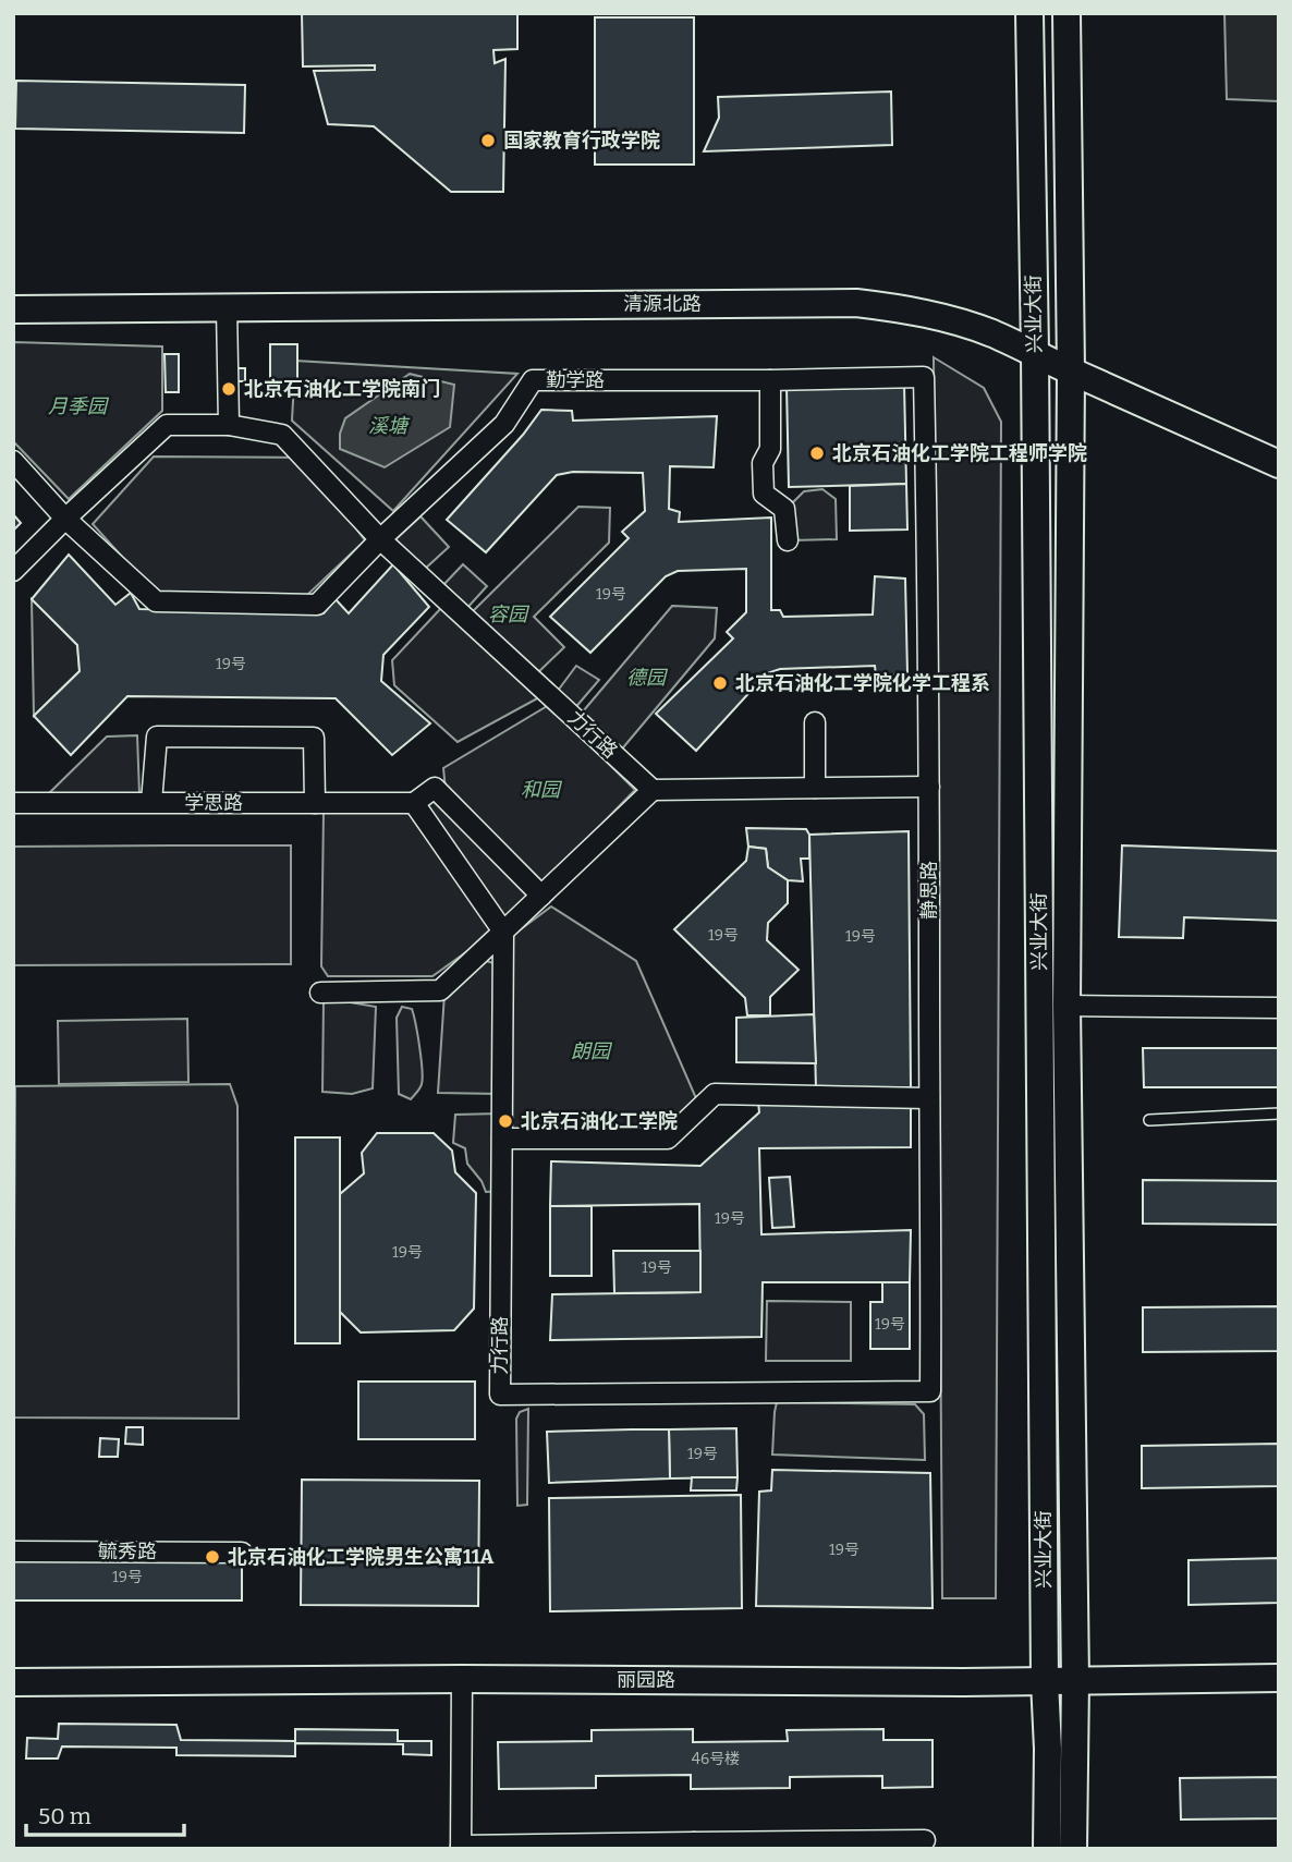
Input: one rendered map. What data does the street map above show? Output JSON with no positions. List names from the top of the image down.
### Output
{
  "streets": {
    "main road": ["清源北路", "兴业大街", "丽园路"],
    "street": [
      "勤学路",
      "力行路",
      "学思路",
      "静思路",
      "毓秀路"
    ]
  },
  "crossings": [
    ["清源北路", "兴业大街"],
    ["兴业大街", "丽园路"],
    ["勤学路", "力行路"],
    ["勤学路", "静思路"],
    ["力行路", "静思路"]
  ],
  "parks": [
    "月季园",
    "溪塘",
    "容园",
    "德园",
    "和园",
    "朗园"
  ],
  "places": [
    "国家教育行政学院",
    "北京石油化工学院南门",
    "北京石油化工学院工程师学院",
    "北京石油化工学院化学工程系",
    "北京石油化工学院",
    "北京石油化工学院男生公寓11A"
  ],
  "house_numbers": [
    "19号",
    "19号",
    "19号",
    "19号",
    "19号",
    "19号",
    "19号",
    "19号",
    "19号",
    "19号",
    "19号",
    "46号楼"
  ],
  "scale_bar": "50 m"
}
